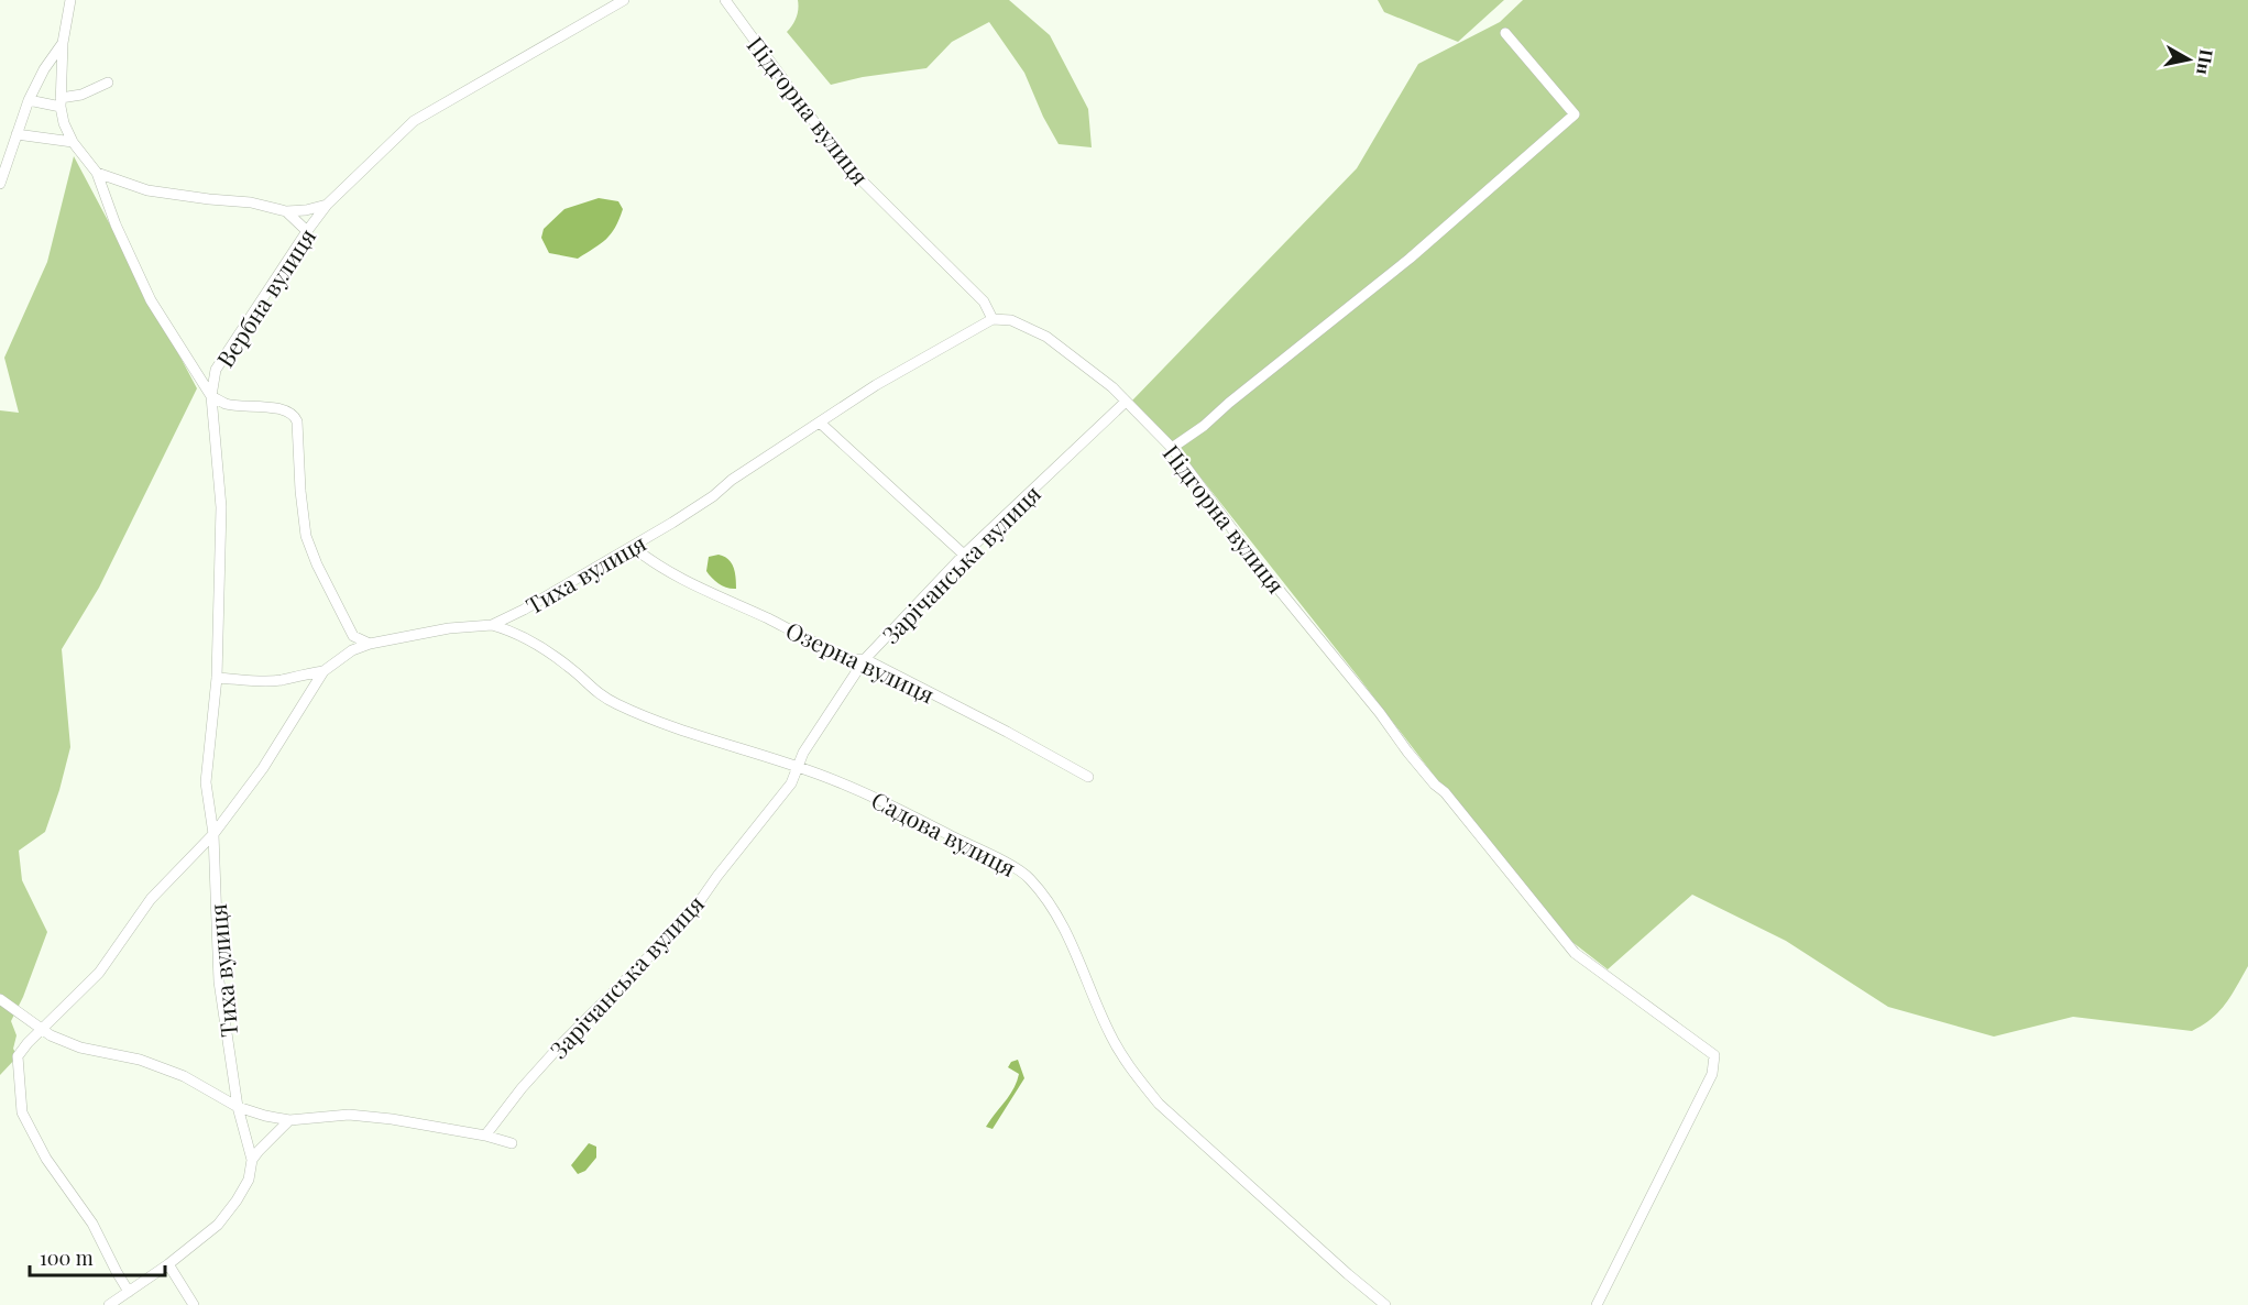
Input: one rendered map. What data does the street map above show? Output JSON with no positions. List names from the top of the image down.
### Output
{
  "streets": {
    "street": [
      "Підгорна вулиця",
      "Вербна вулиця",
      "Зарічанська вулиця",
      "Тиха вулиця",
      "Озерна вулиця",
      "Садова вулиця"
    ]
  },
  "crossings": [
    ["Підгорна вулиця", "Зарічанська вулиця"],
    ["Підгорна вулиця", "Тиха вулиця"],
    ["Вербна вулиця", "Тиха вулиця"],
    ["Зарічанська вулиця", "Озерна вулиця"],
    ["Зарічанська вулиця", "Садова вулиця"],
    ["Тиха вулиця", "Озерна вулиця"],
    ["Тиха вулиця", "Садова вулиця"]
  ],
  "scale_bar": "100 m",
  "north": "right"
}
